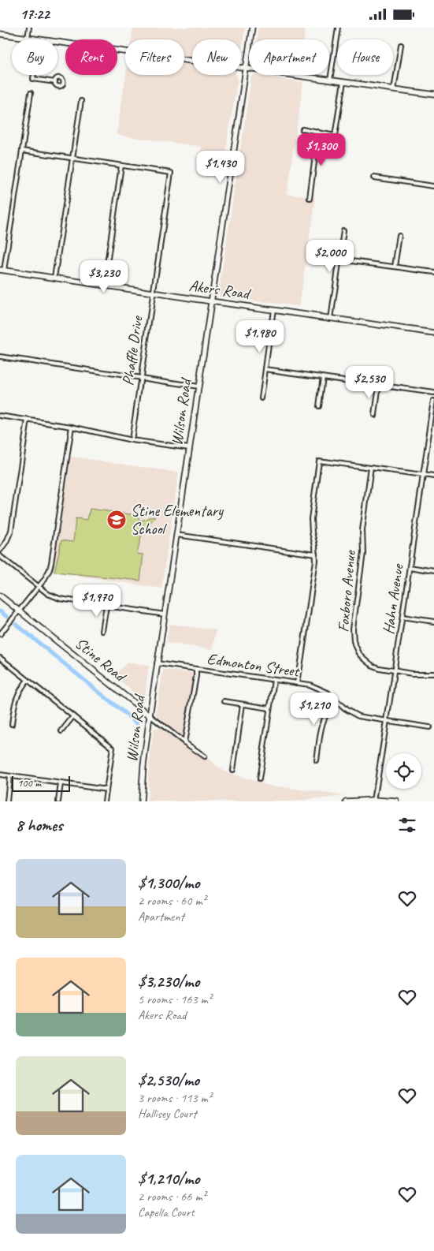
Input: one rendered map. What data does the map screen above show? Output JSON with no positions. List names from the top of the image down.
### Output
{
  "streets": {
    "street": [
      "Akers Road",
      "Phaffle Drive",
      "Wilson Road",
      "Foxboro Avenue",
      "Hahn Avenue",
      "Stine Road",
      "Edmonton Street"
    ]
  },
  "crossings": [
    ["Akers Road", "Phaffle Drive"],
    ["Akers Road", "Wilson Road"],
    ["Wilson Road", "Stine Road"],
    ["Wilson Road", "Edmonton Street"],
    ["Foxboro Avenue", "Hahn Avenue"],
    ["Hahn Avenue", "Edmonton Street"]
  ],
  "places": {
    "school or university": ["Stine Elementary School"]
  },
  "scale_bar": "100 m",
  "page": {
    "status": "17:22",
    "chip": [
      "Buy",
      "Rent",
      "Filters",
      "New",
      "Apartment",
      "House"
    ],
    "price": [
      "$1,300",
      "$1,430",
      "$2,000",
      "$3,230",
      "$1,980",
      "$2,530",
      "$1,970",
      "$1,210"
    ],
    "scale": "100 m",
    "heading": "8 homes",
    "list": [
      {
        "name": "$1,300/mo",
        "note": "2 rooms · 60 m² · Apartment"
      },
      {
        "name": "$3,230/mo",
        "note": "5 rooms · 163 m² · Akers Road"
      },
      {
        "name": "$2,530/mo",
        "note": "3 rooms · 113 m² · Hallisey Court"
      },
      {
        "name": "$1,210/mo",
        "note": "2 rooms · 66 m² · Capella Court"
      }
    ]
  }
}
